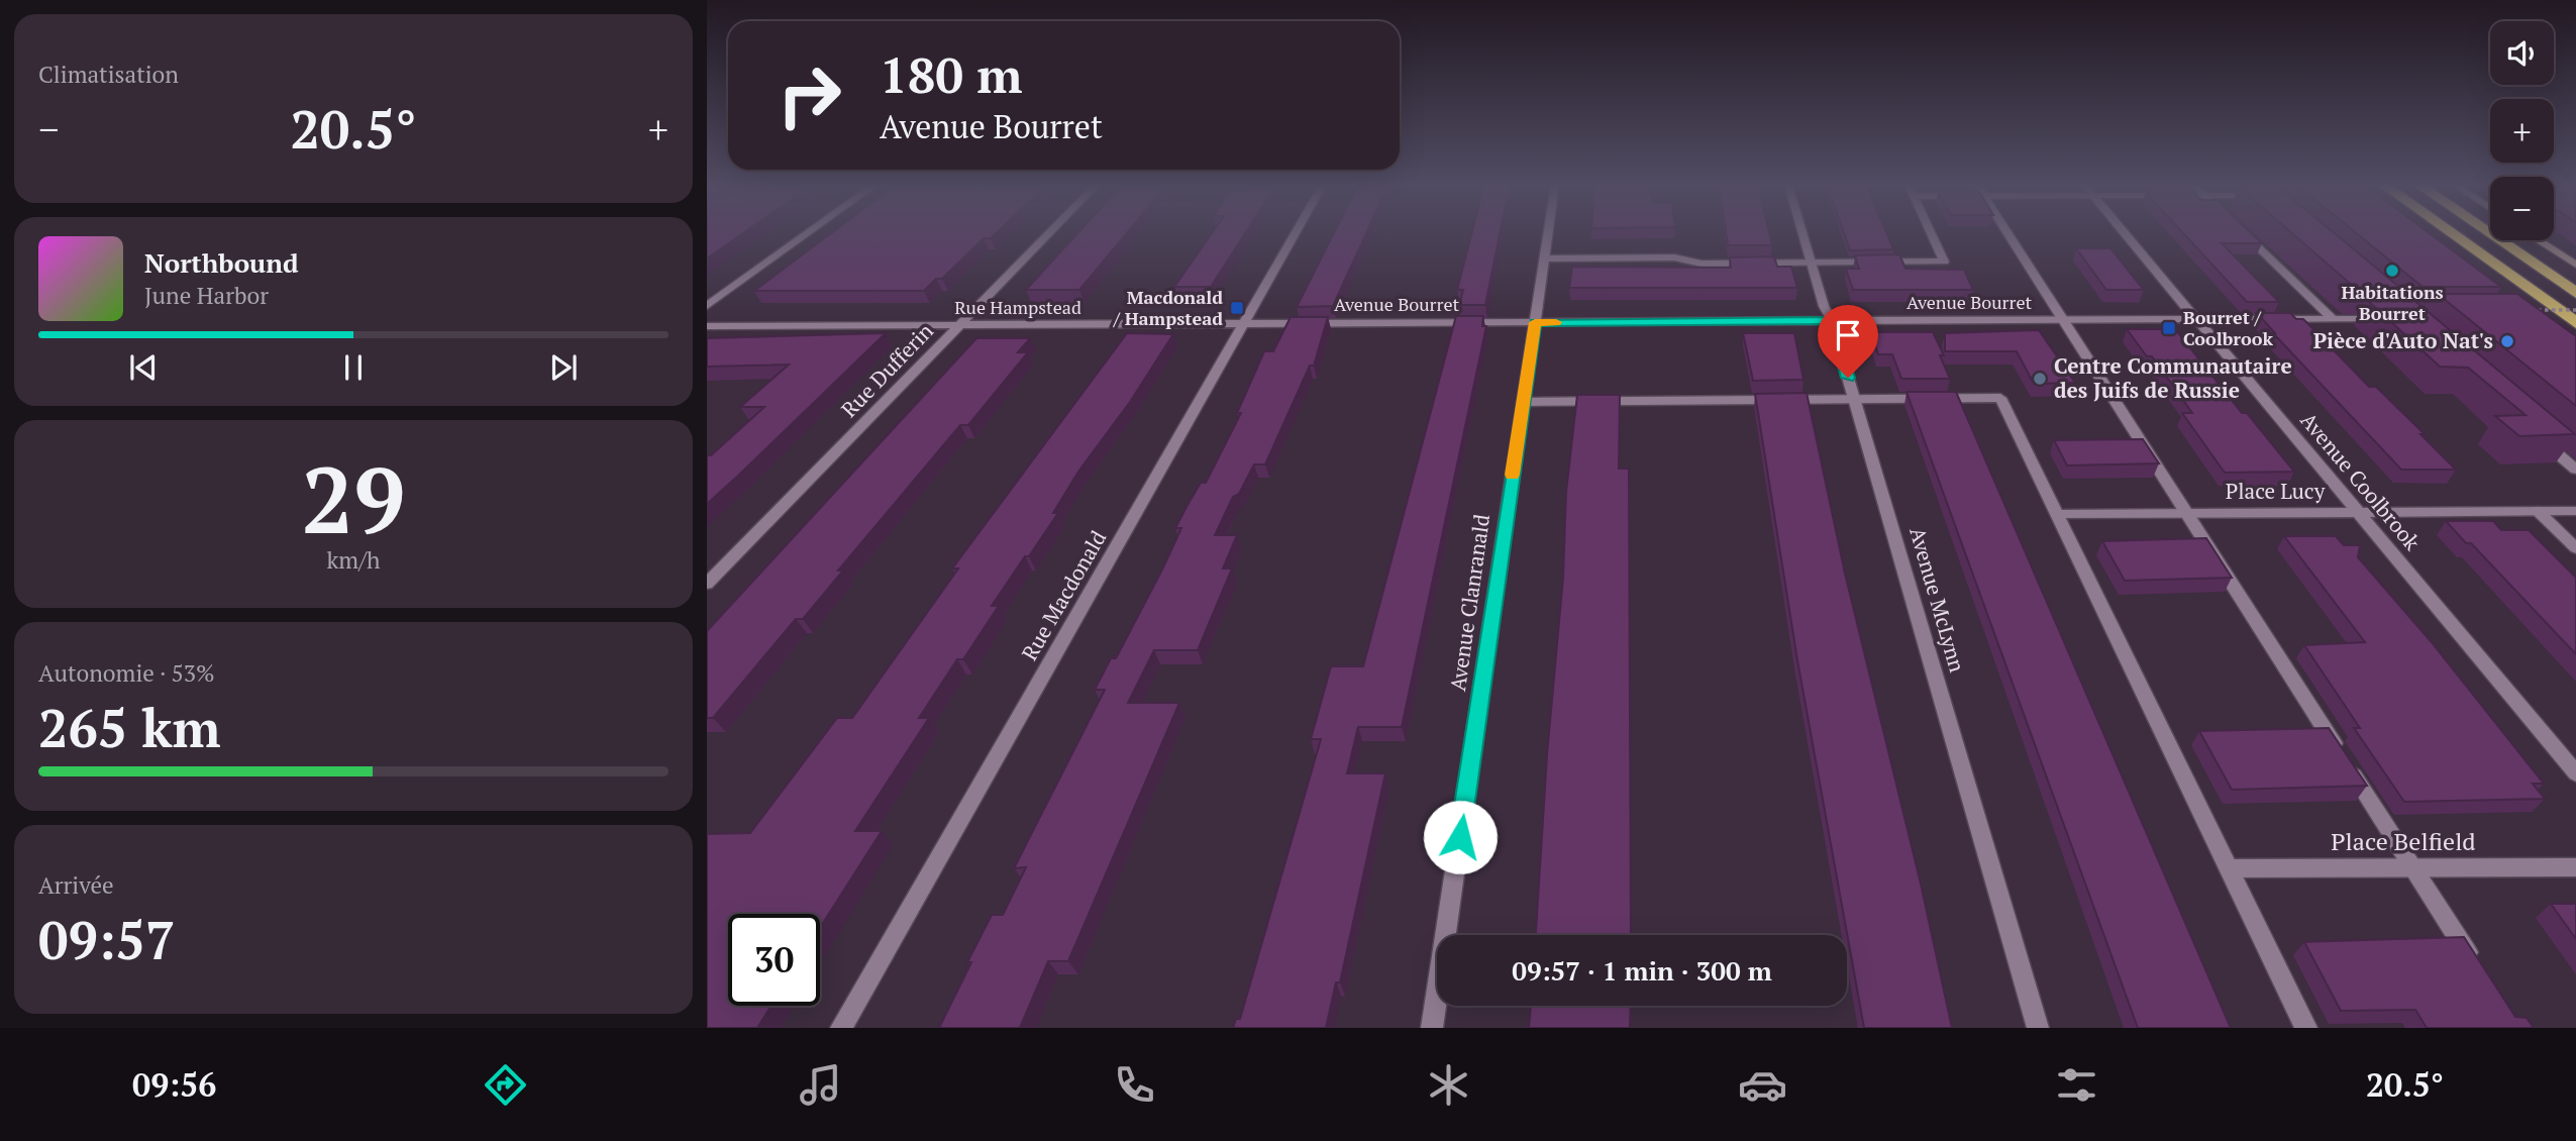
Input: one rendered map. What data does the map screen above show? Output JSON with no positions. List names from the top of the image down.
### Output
{
  "streets": {
    "street": [
      "Avenue Bourret",
      "Rue Hampstead",
      "Rue Dufferin",
      "Avenue Coolbrook",
      "Place Lucy",
      "Rue Macdonald",
      "Avenue McLynn",
      "Avenue Clanranald",
      "Place Belfield"
    ]
  },
  "crossings": [
    ["Avenue Bourret", "Rue Hampstead"],
    ["Avenue Bourret", "Avenue Coolbrook"],
    ["Avenue Bourret", "Rue Macdonald"],
    ["Avenue Bourret", "Avenue McLynn"],
    ["Avenue Bourret", "Avenue Clanranald"],
    ["Rue Hampstead", "Rue Dufferin"],
    ["Rue Hampstead", "Rue Macdonald"],
    ["Avenue Coolbrook", "Place Lucy"]
  ],
  "places": {
    "other": ["Habitations Bourret", "Pièce d'Auto Nat's", "Centre Communautaire des Juifs de Russie"],
    "transit": ["Macdonald / Hampstead", "Bourret / Coolbrook"]
  },
  "page": {
    "tile": [
      "Climatisation",
      ["29", "km/h"],
      ["Autonomie · 53%", "265 km"],
      ["Arrivée", "09:57"]
    ],
    "map_buttons": ["+", "−"],
    "turn": ["180 m", "Avenue Bourret"],
    "heat": ["−", "20.5°", "+"],
    "song": ["Northbound", "June Harbor"],
    "limit": "30",
    "trip": "09:57 · 1 min · 300 m",
    "tabs": ["09:56", "20.5°"]
  }
}
